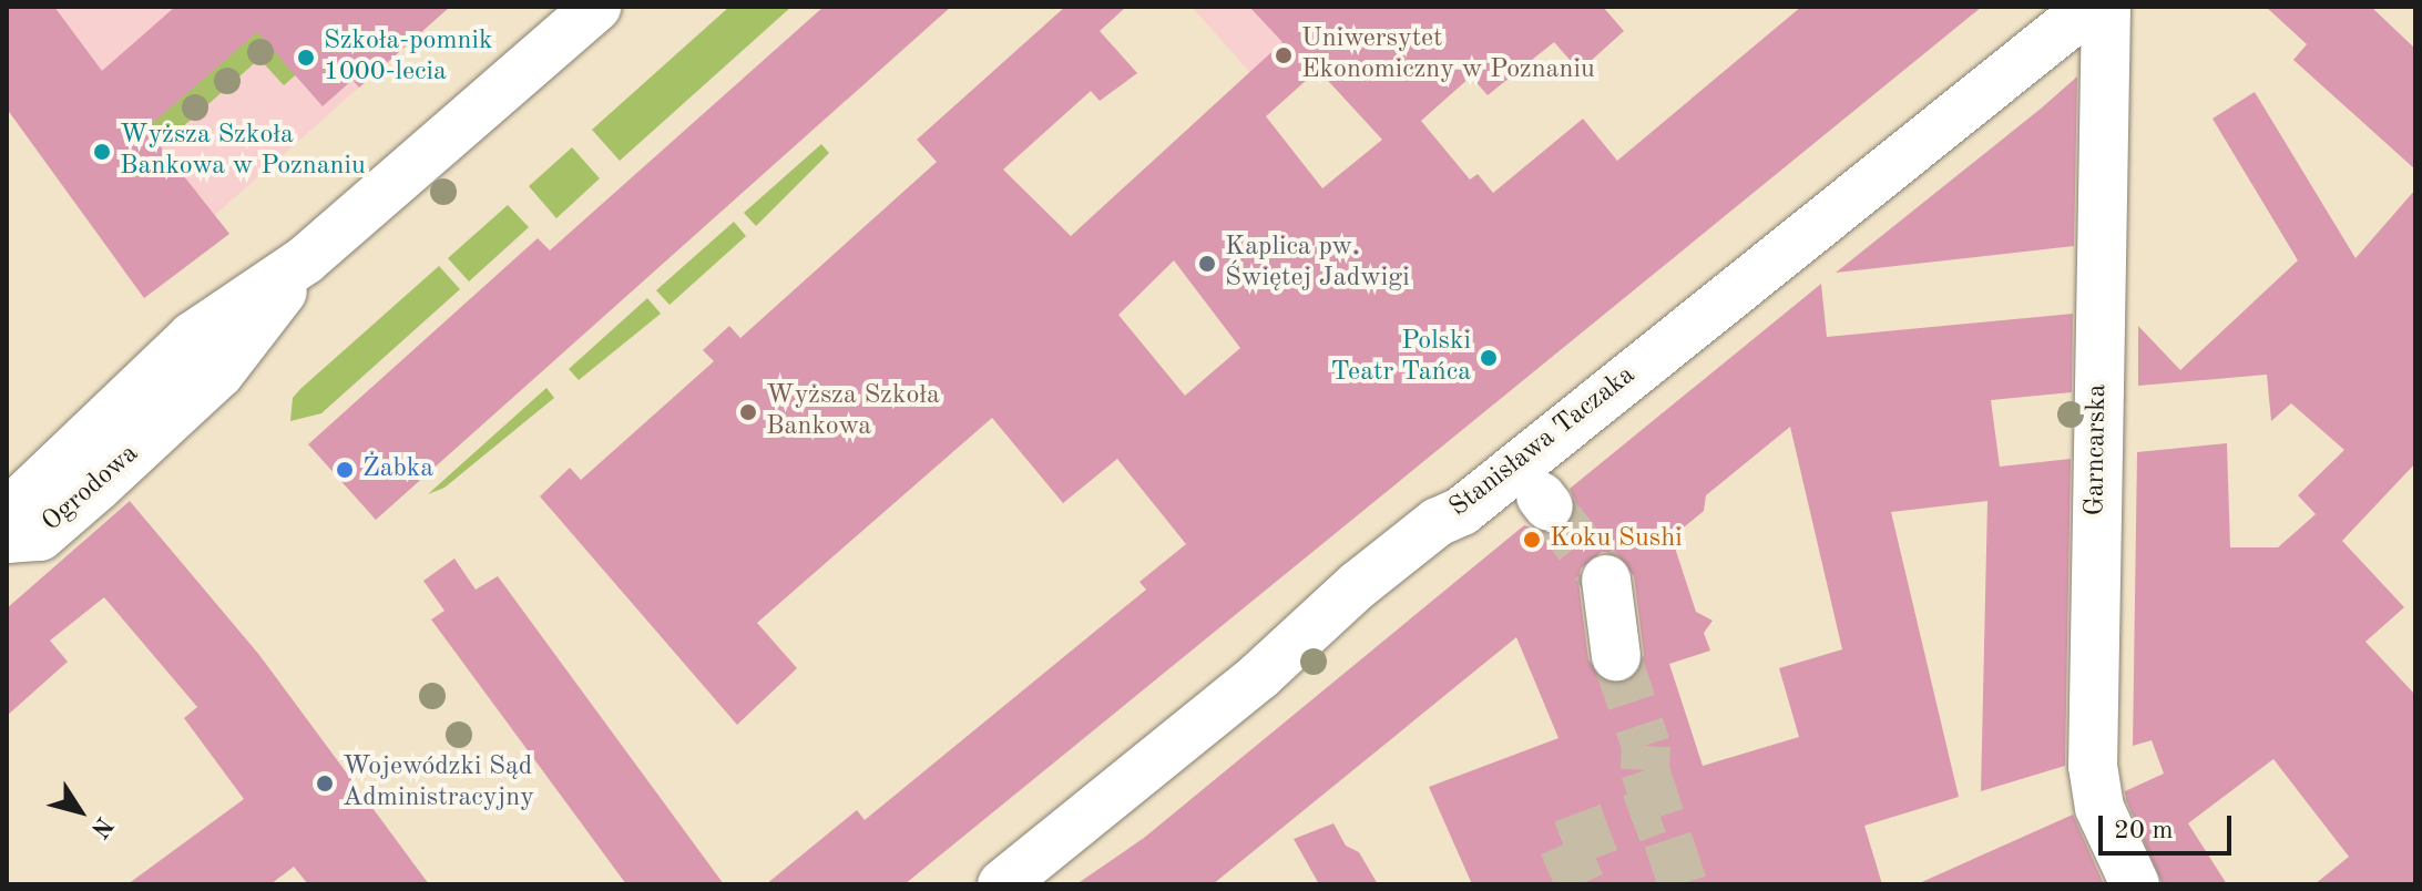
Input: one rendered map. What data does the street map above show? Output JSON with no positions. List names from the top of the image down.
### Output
{
  "streets": {
    "street": ["Stanisława Taczaka", "Garncarska", "Ogrodowa"]
  },
  "places": [
    "Uniwersytet Ekonomiczny w Poznaniu",
    "Szkoła-pomnik 1000-lecia",
    "Wyższa Szkoła Bankowa w Poznaniu",
    "Kaplica pw. Świętej Jadwigi",
    "Polski Teatr Tańca",
    "Wyższa Szkoła Bankowa",
    "Żabka",
    "Koku Sushi",
    "Wojewódzki Sąd Administracyjny"
  ],
  "scale_bar": "20 m",
  "north": "bottom right"
}
